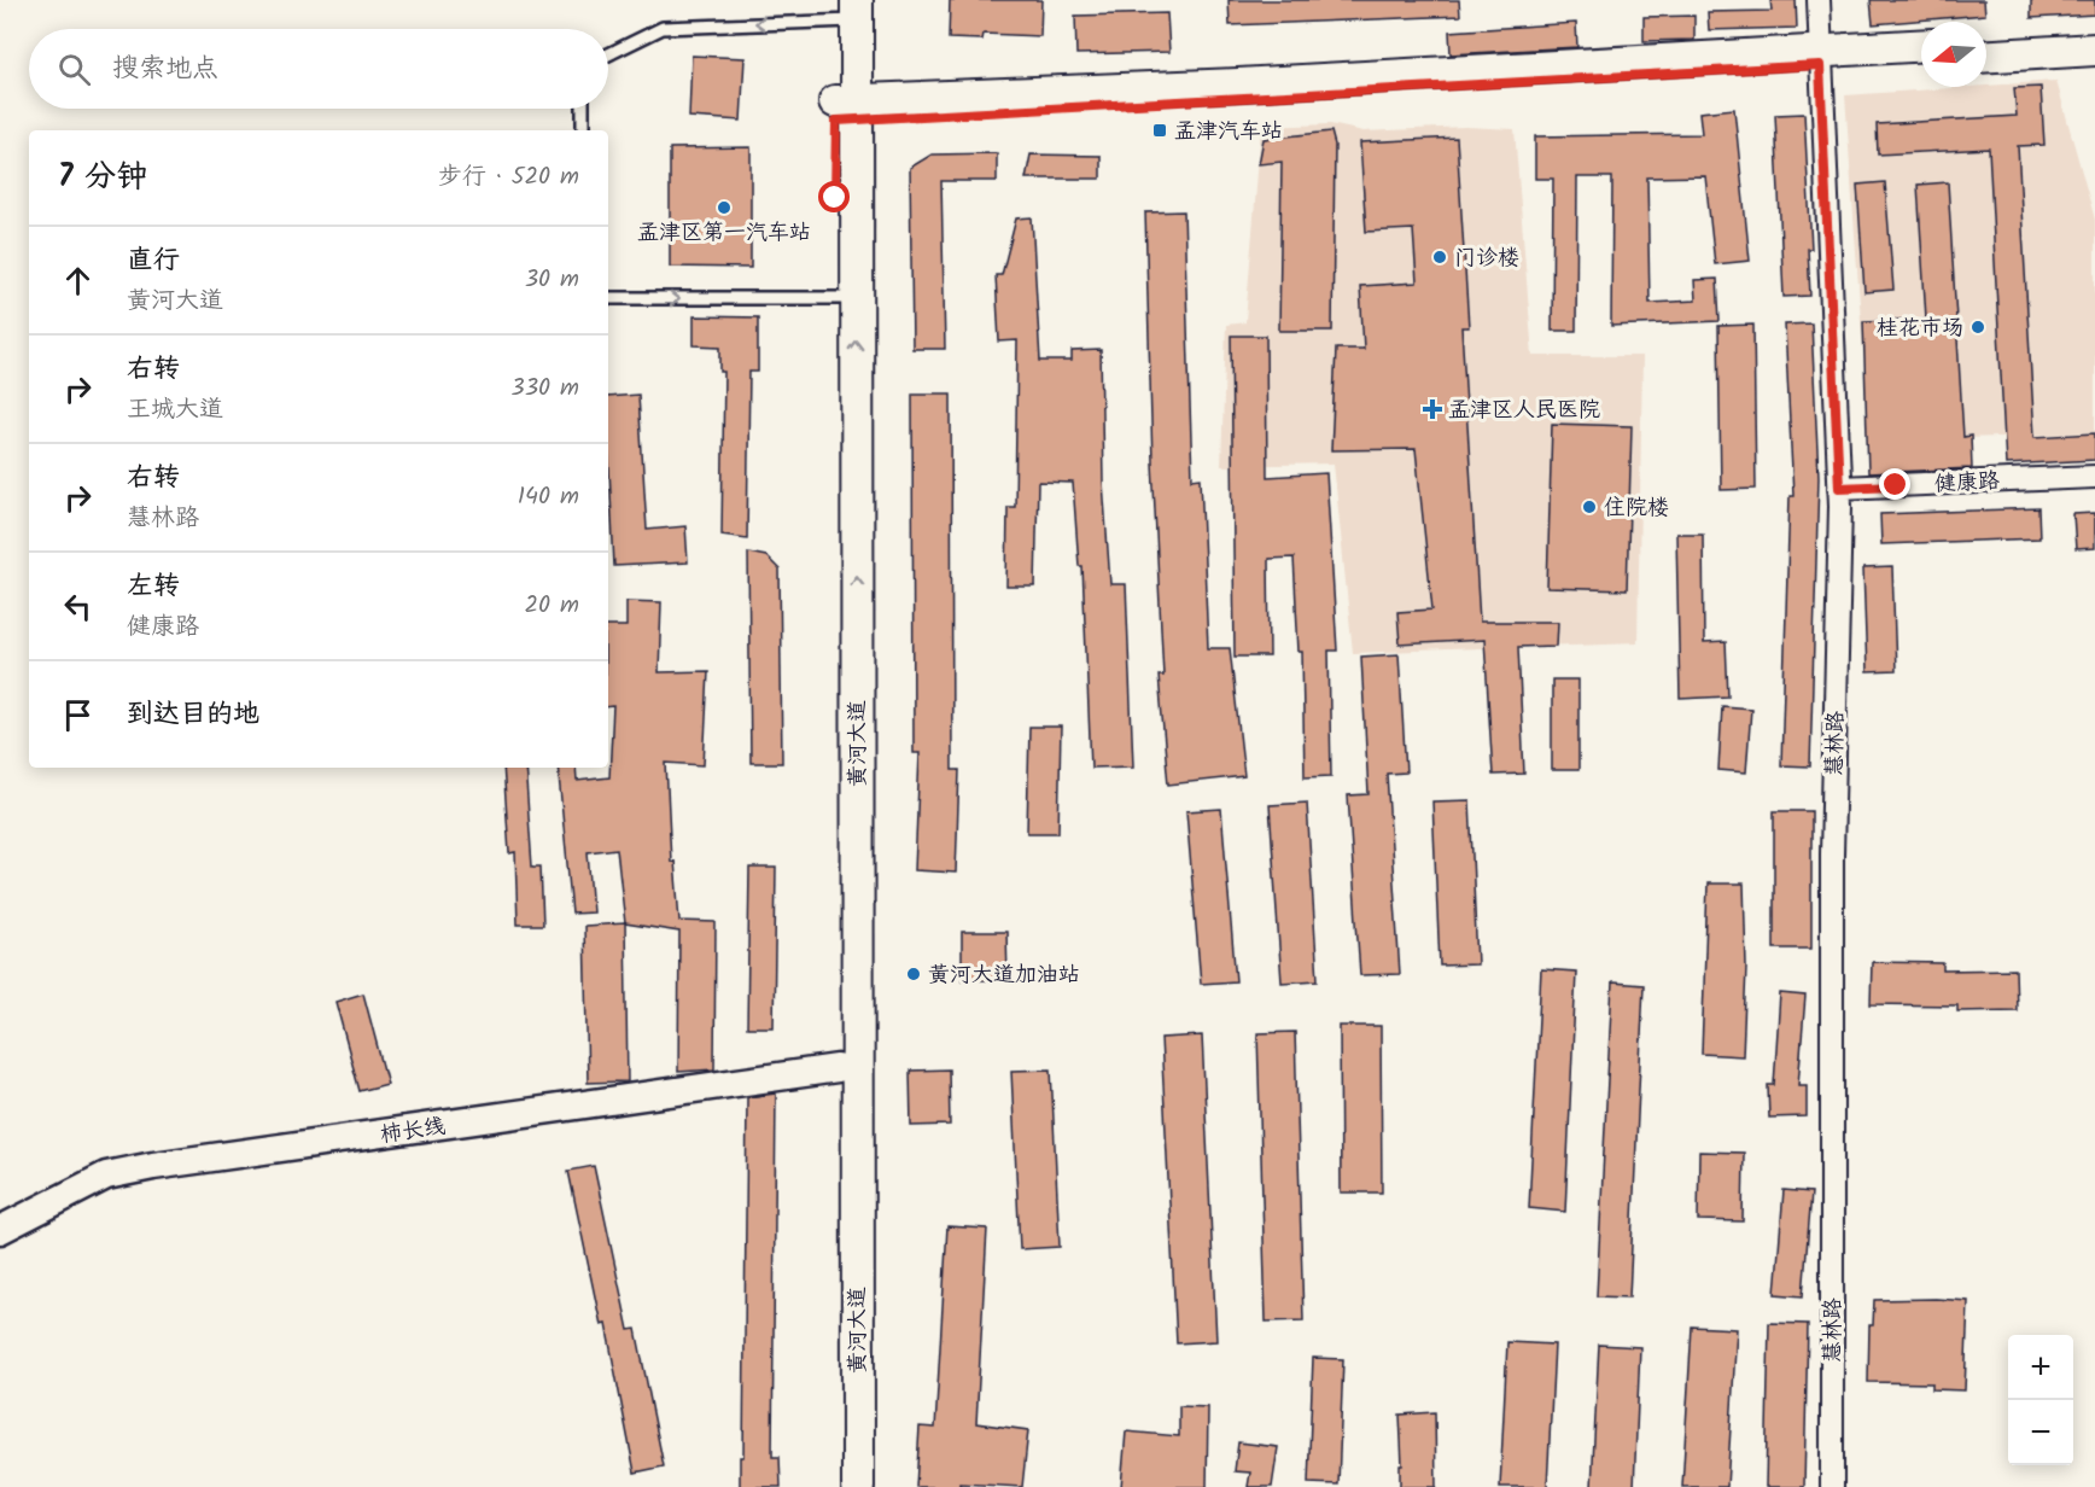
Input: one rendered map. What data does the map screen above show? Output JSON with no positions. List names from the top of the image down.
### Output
{
  "streets": {
    "main road": ["黄河大道"],
    "street": ["健康路", "慧林路", "柿长线"]
  },
  "crossings": [
    ["健康路", "慧林路"],
    ["黄河大道", "柿长线"]
  ],
  "places": {
    "transit": ["孟津汽车站"],
    "other": [
      "孟津区第一汽车站",
      "门诊楼",
      "桂花市场",
      "住院楼",
      "黄河大道加油站"
    ],
    "health": ["孟津区人民医院"]
  },
  "north": "left",
  "page": {
    "search": "搜索地点",
    "heading": ["7 分钟", "步行 · 520 m"],
    "list": [
      ["直行", "黄河大道", "30 m"],
      ["右转", "王城大道", "330 m"],
      ["右转", "慧林路", "140 m"],
      ["左转", "健康路", "20 m"],
      "到达目的地"
    ],
    "map_buttons": ["+", "−"]
  }
}
